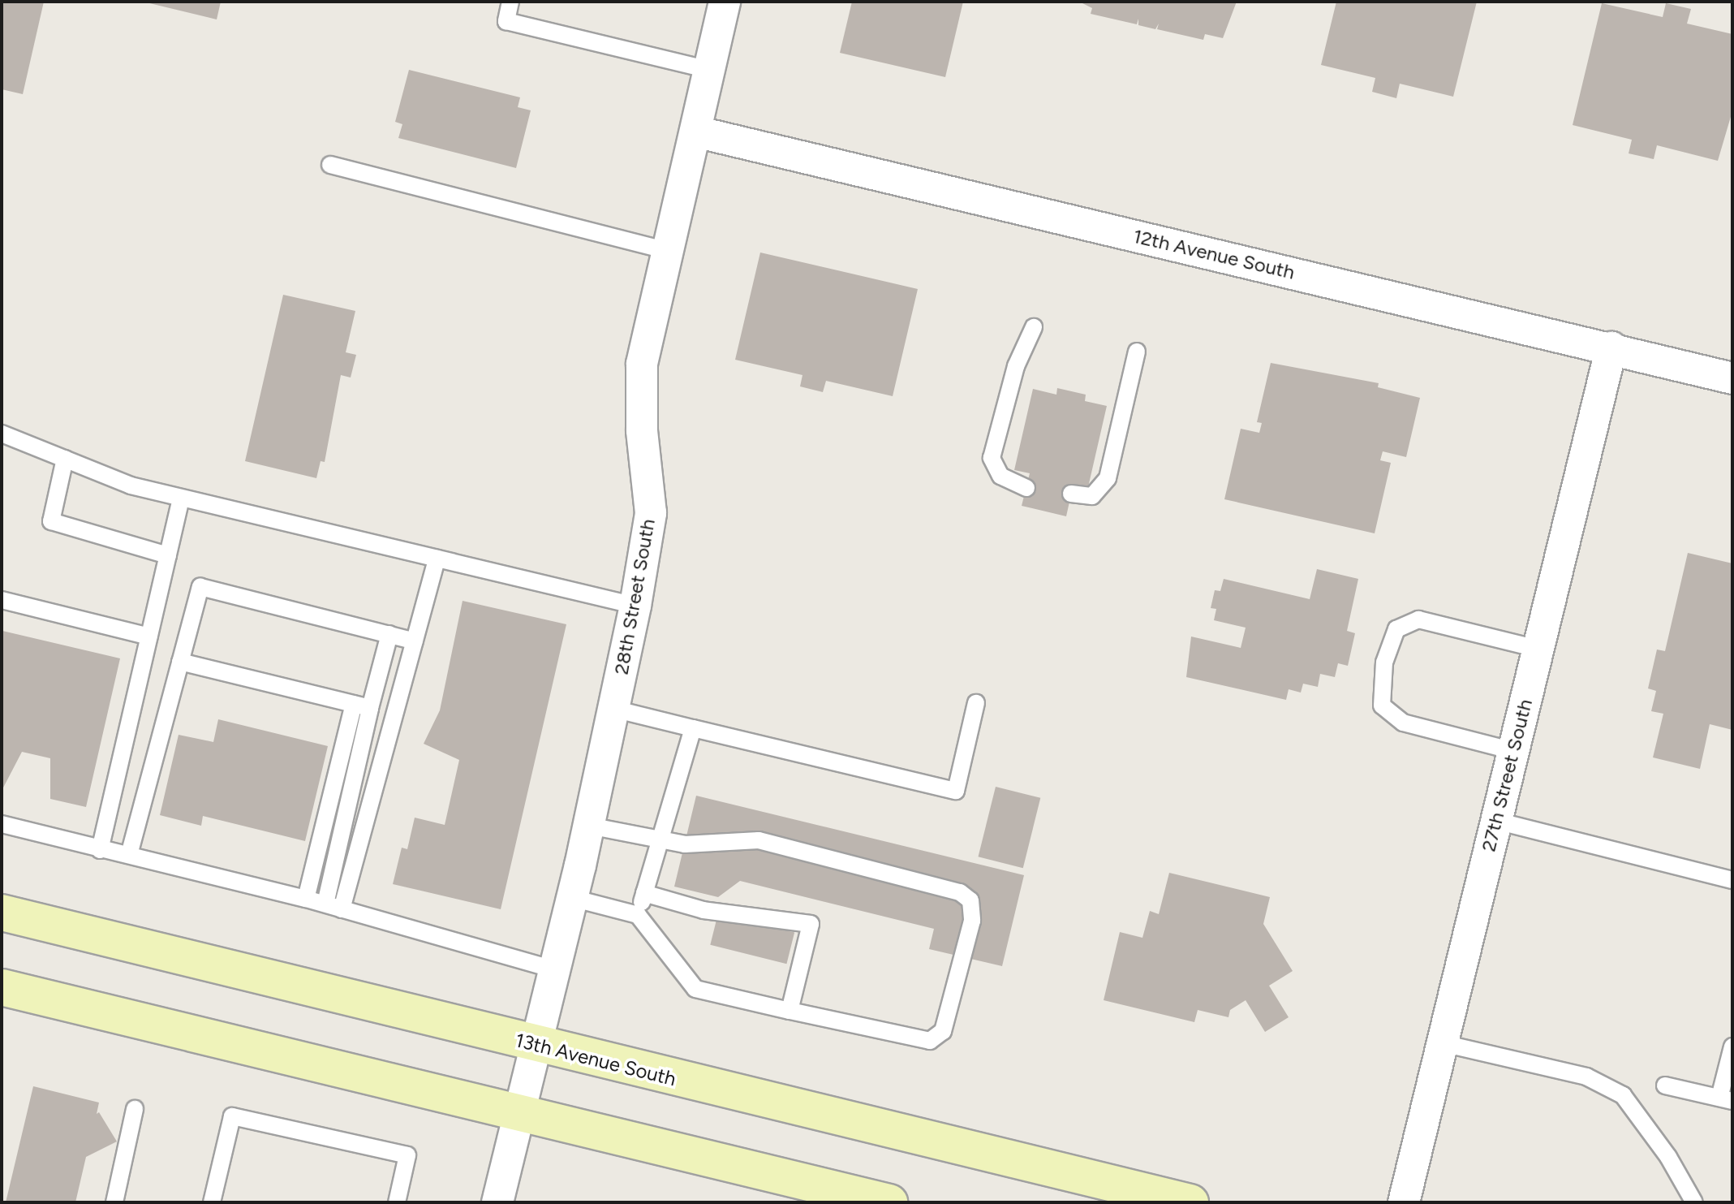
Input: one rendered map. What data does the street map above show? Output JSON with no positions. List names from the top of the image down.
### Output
{
  "streets": {
    "main road": ["13th Avenue South"],
    "street": ["12th Avenue South", "28th Street South", "27th Street South"]
  },
  "crossings": [
    ["12th Avenue South", "28th Street South"],
    ["12th Avenue South", "27th Street South"],
    ["28th Street South", "13th Avenue South"]
  ]
}
